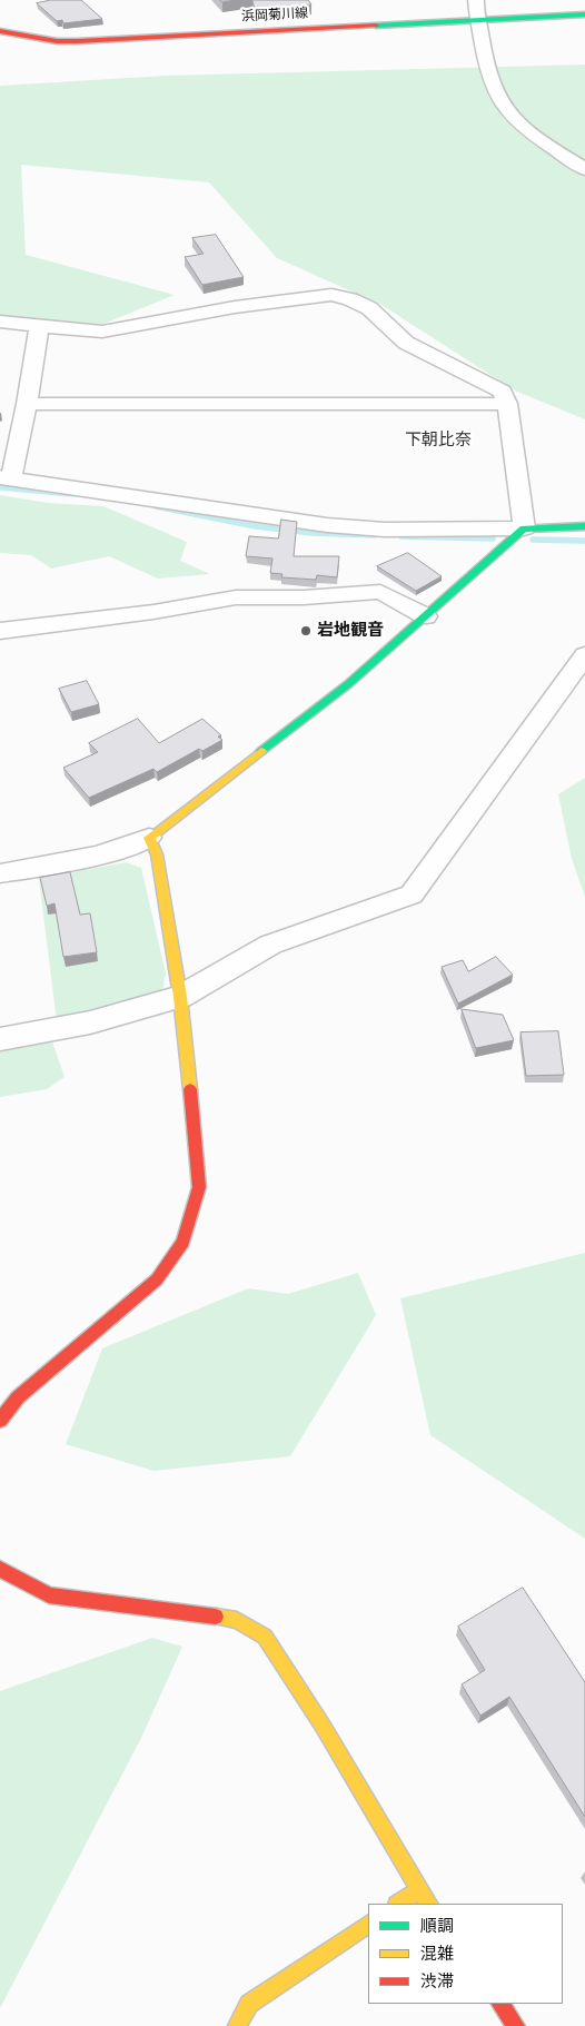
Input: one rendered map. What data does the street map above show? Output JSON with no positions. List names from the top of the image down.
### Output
{
  "streets": {
    "street": ["浜岡菊川線"]
  },
  "districts": ["下朝比奈"],
  "places": ["岩地観音"],
  "legend": ["順調", "混雑", "渋滞"]
}
